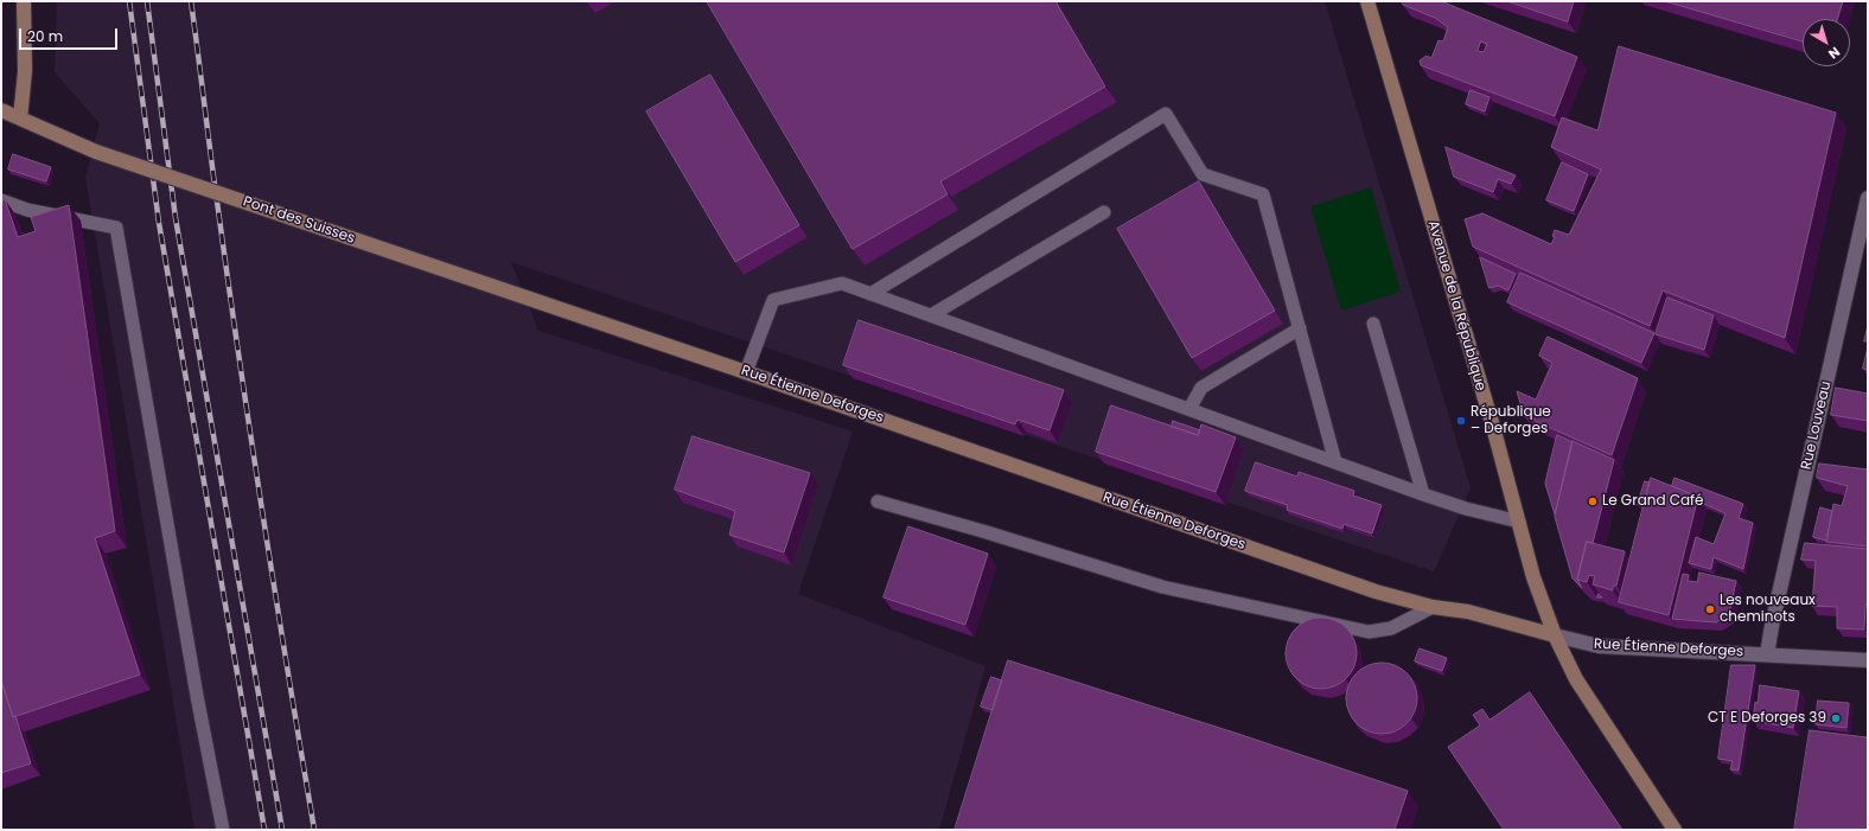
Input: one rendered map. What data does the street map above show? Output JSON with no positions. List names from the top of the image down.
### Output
{
  "streets": {
    "street": [
      "Pont des Suisses",
      "Avenue de la République",
      "Rue Étienne Deforges",
      "Rue Louveau"
    ]
  },
  "crossings": [
    ["Pont des Suisses", "Rue Étienne Deforges"],
    ["Avenue de la République", "Rue Étienne Deforges"],
    ["Rue Étienne Deforges", "Rue Louveau"]
  ],
  "places": [
    "République – Deforges",
    "Le Grand Café",
    "Les nouveaux cheminots",
    "CT E Deforges 39"
  ],
  "scale_bar": "20 m",
  "north": "bottom right"
}
